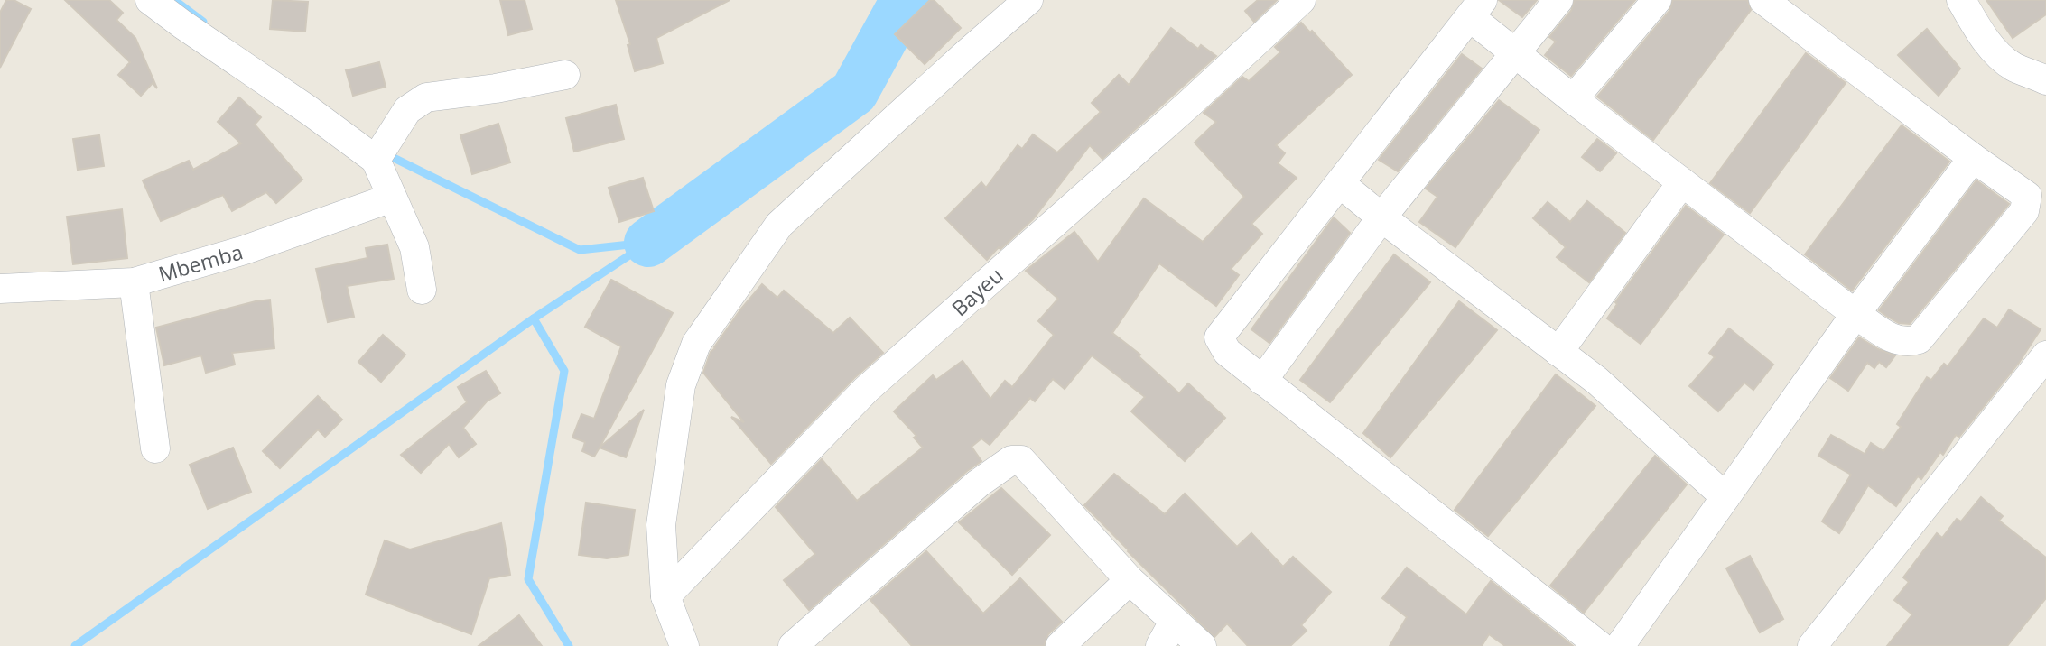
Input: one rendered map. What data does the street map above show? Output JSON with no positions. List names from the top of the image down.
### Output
{
  "streets": {
    "street": ["Mbemba", "Bayeu"]
  }
}
